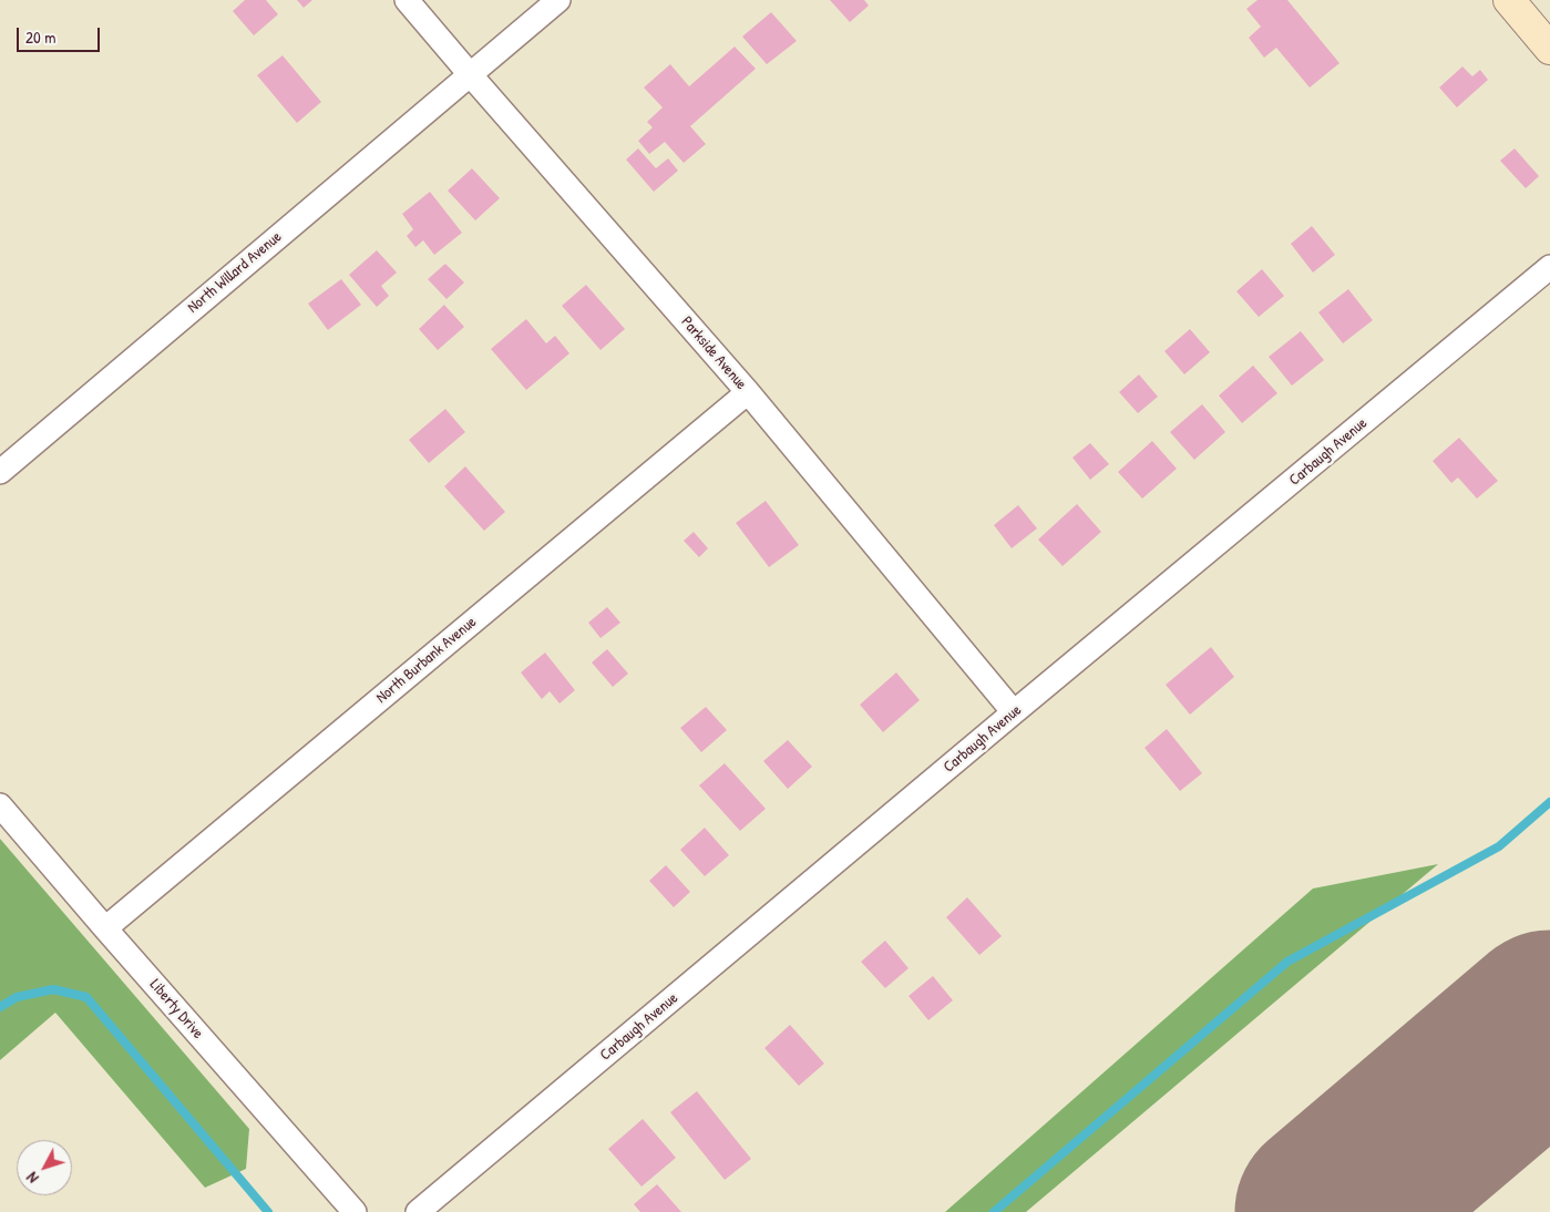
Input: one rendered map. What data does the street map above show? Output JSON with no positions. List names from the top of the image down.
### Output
{
  "streets": {
    "street": [
      "North Willard Avenue",
      "Parkside Avenue",
      "Carbaugh Avenue",
      "North Burbank Avenue",
      "Liberty Drive"
    ]
  },
  "crossings": [
    ["North Willard Avenue", "Parkside Avenue"],
    ["Parkside Avenue", "Carbaugh Avenue"],
    ["Parkside Avenue", "North Burbank Avenue"],
    ["North Burbank Avenue", "Liberty Drive"]
  ],
  "scale_bar": "20 m",
  "north": "bottom left"
}
